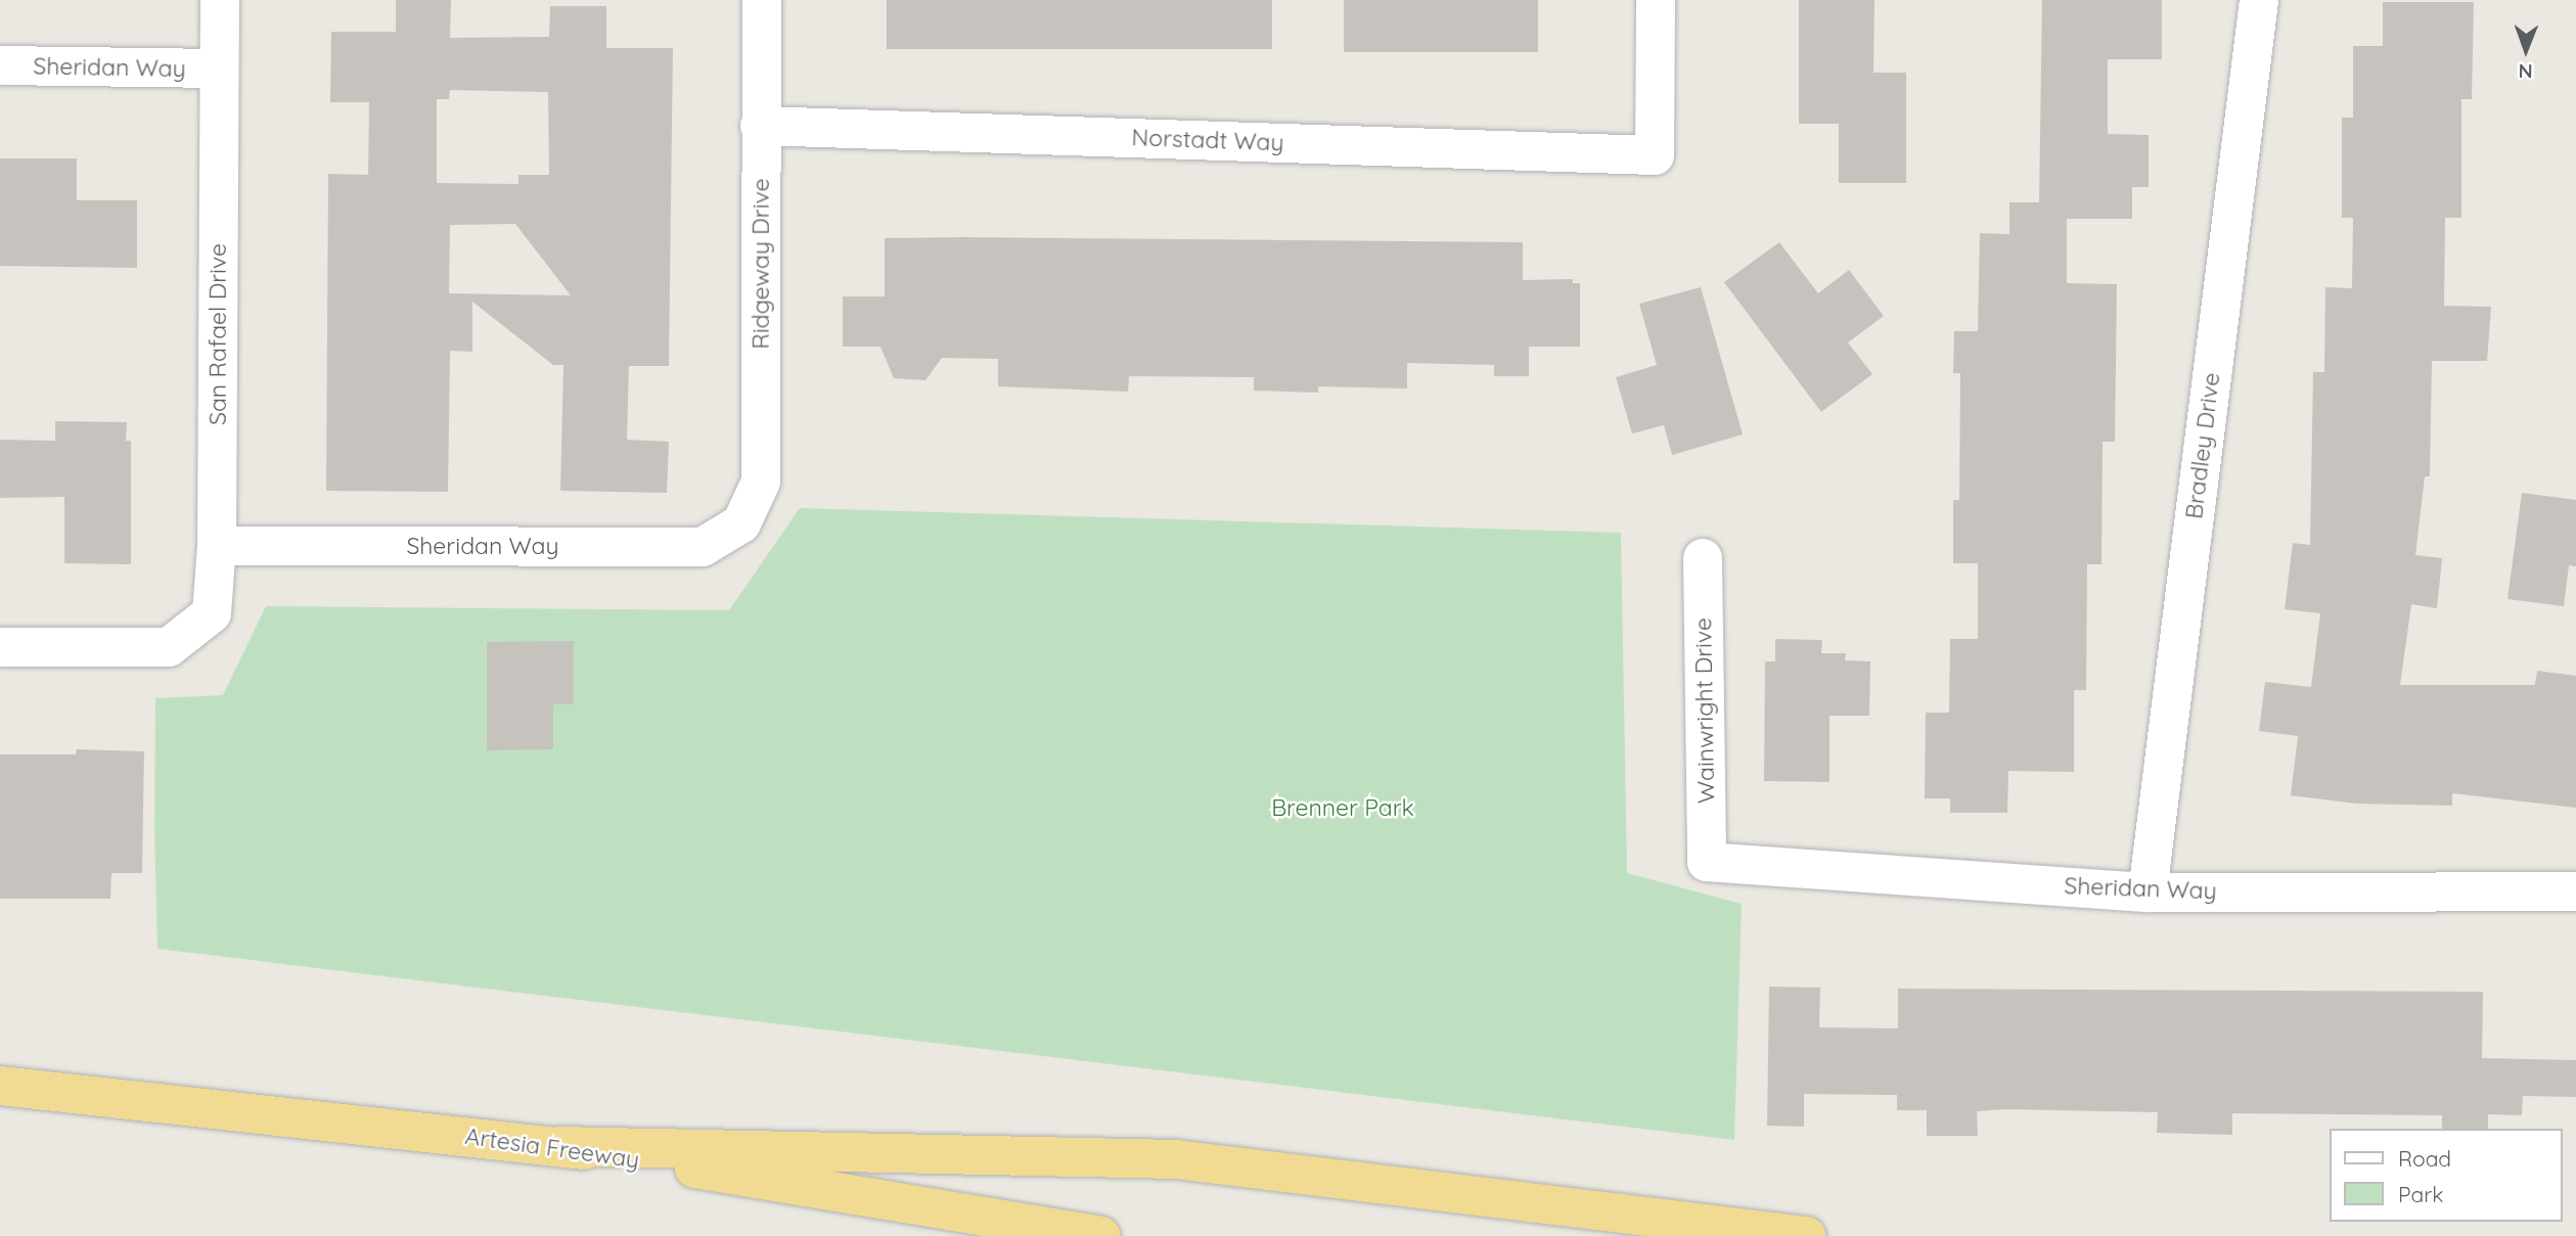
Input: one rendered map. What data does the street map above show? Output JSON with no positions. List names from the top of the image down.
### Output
{
  "streets": {
    "highway": ["Artesia Freeway"],
    "street": [
      "Sheridan Way",
      "Norstadt Way",
      "Ridgeway Drive",
      "San Rafael Drive",
      "Bradley Drive",
      "Wainwright Drive"
    ]
  },
  "crossings": [
    ["Sheridan Way", "Ridgeway Drive"],
    ["Sheridan Way", "San Rafael Drive"],
    ["Sheridan Way", "Bradley Drive"],
    ["Sheridan Way", "Wainwright Drive"],
    ["Norstadt Way", "Ridgeway Drive"]
  ],
  "parks": ["Brenner Park"],
  "legend": ["Road", "Park"],
  "north": "bottom"
}
